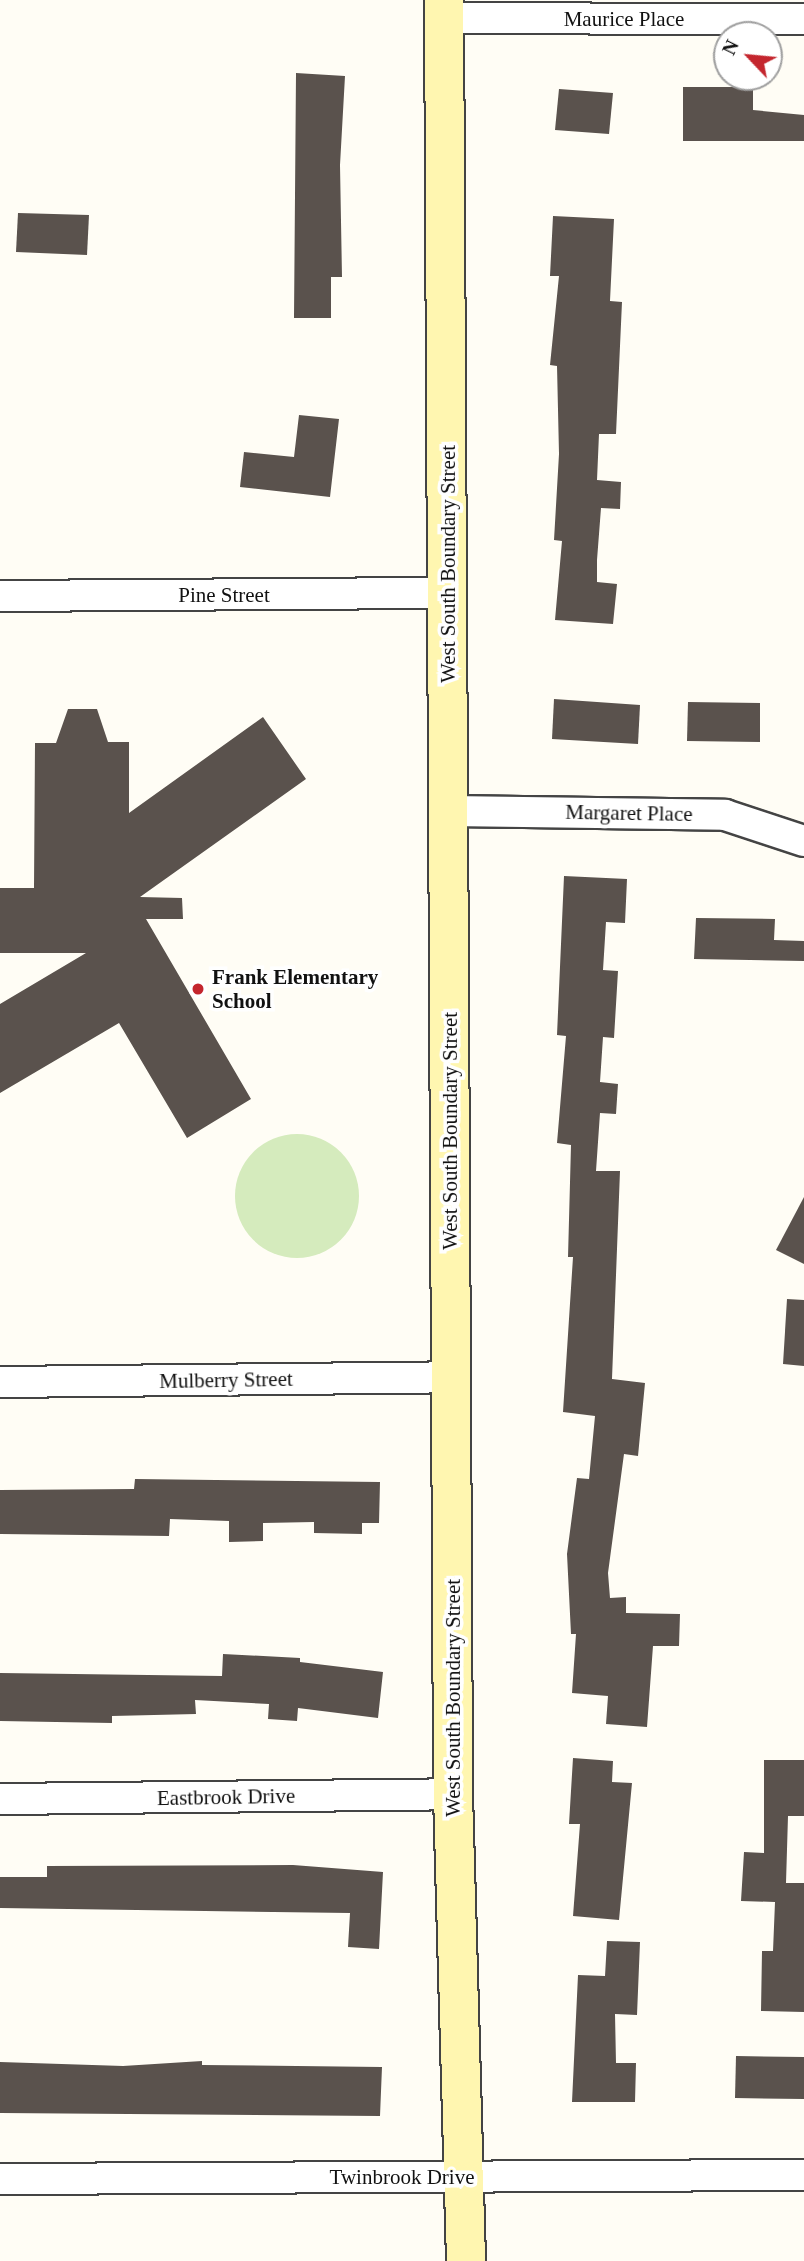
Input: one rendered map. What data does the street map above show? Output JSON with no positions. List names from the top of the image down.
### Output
{
  "streets": {
    "street": [
      "Maurice Place",
      "West South Boundary Street",
      "Pine Street",
      "Margaret Place",
      "Mulberry Street",
      "Eastbrook Drive",
      "Twinbrook Drive"
    ]
  },
  "crossings": [
    ["Maurice Place", "West South Boundary Street"],
    ["West South Boundary Street", "Pine Street"],
    ["West South Boundary Street", "Margaret Place"],
    ["West South Boundary Street", "Mulberry Street"],
    ["West South Boundary Street", "Eastbrook Drive"],
    ["West South Boundary Street", "Twinbrook Drive"]
  ],
  "places": ["Frank Elementary School"],
  "north": "top left"
}
